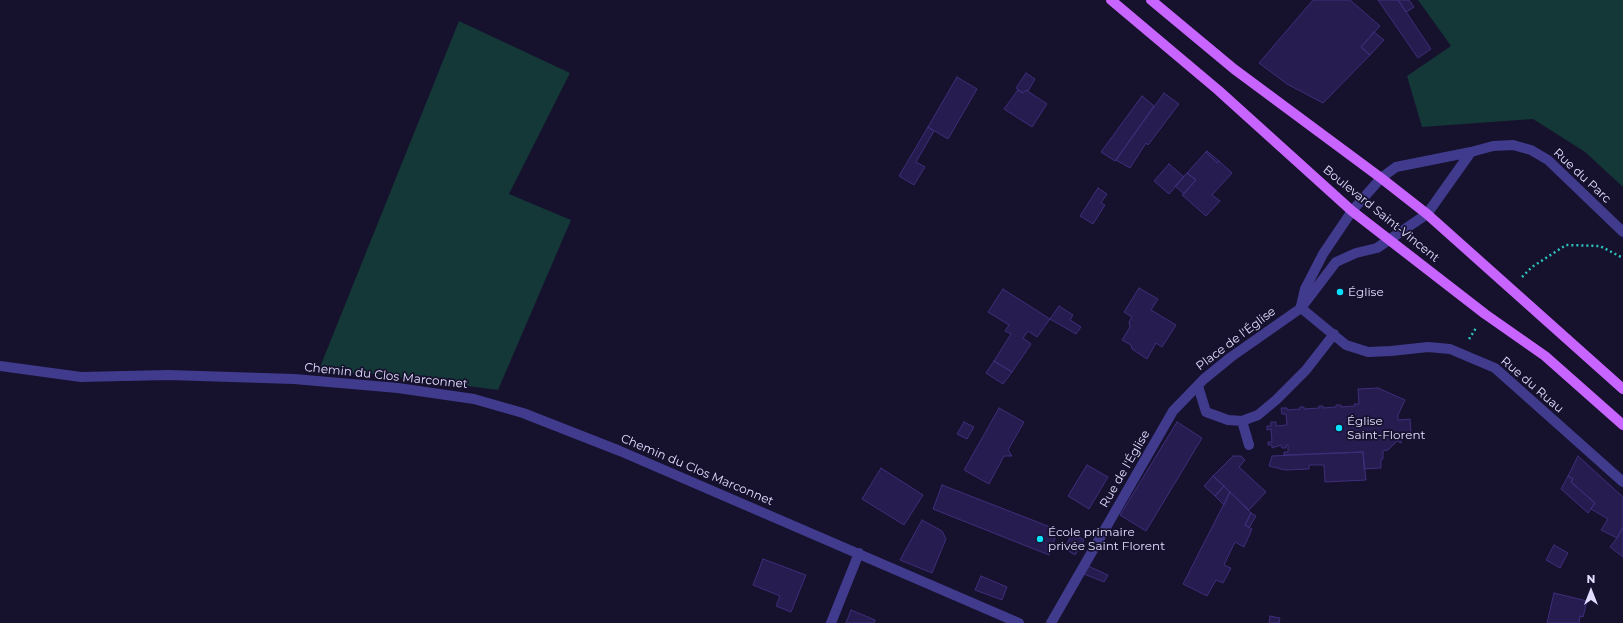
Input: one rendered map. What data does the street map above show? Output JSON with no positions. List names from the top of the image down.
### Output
{
  "streets": {
    "main road": ["Boulevard Saint-Vincent"],
    "street": [
      "Rue du Parc",
      "Place de l'Église",
      "Chemin du Clos Marconnet",
      "Rue du Ruau",
      "Rue de l'Église"
    ]
  },
  "crossings": [
    ["Rue du Parc", "Boulevard Saint-Vincent"],
    ["Boulevard Saint-Vincent", "Place de l'Église"],
    ["Place de l'Église", "Rue du Ruau"],
    ["Place de l'Église", "Rue de l'Église"]
  ],
  "places": ["Église", "Église Saint-Florent", "École primaire privée Saint Florent"],
  "north": "top"
}
